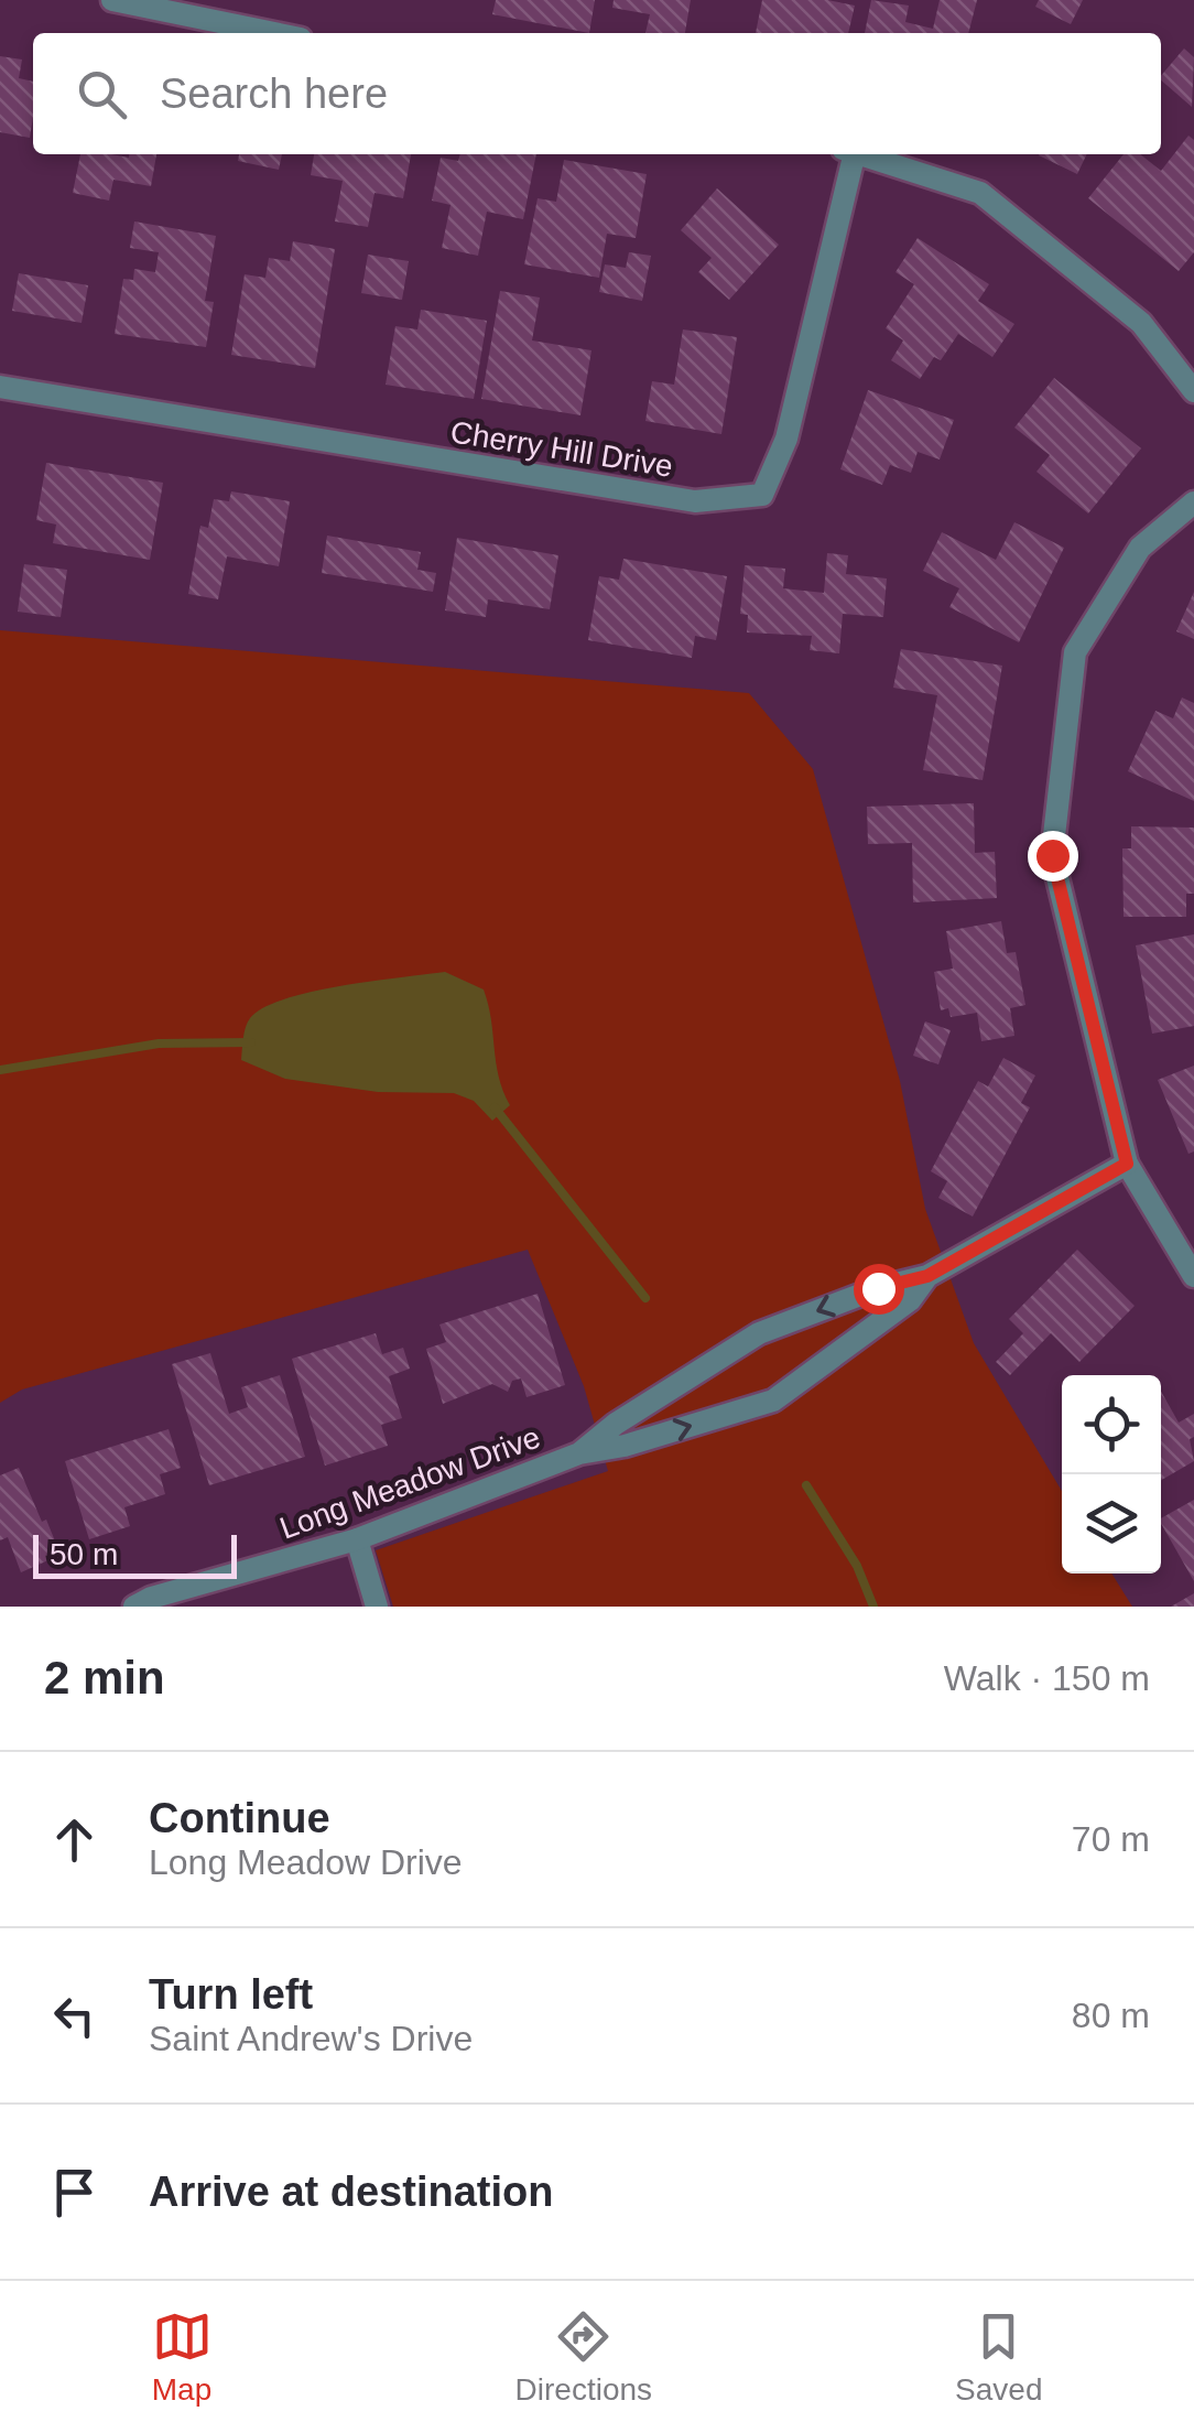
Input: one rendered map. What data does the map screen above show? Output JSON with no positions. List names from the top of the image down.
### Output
{
  "streets": {
    "street": ["Cherry Hill Drive", "Long Meadow Drive"]
  },
  "scale_bar": "50 m",
  "page": {
    "search": "Search here",
    "scale": "50 m",
    "heading": ["2 min", "Walk · 150 m"],
    "list": [
      ["Continue", "Long Meadow Drive", "70 m"],
      ["Turn left", "Saint Andrew's Drive", "80 m"],
      "Arrive at destination"
    ],
    "nav": ["Map", "Directions", "Saved"]
  }
}
